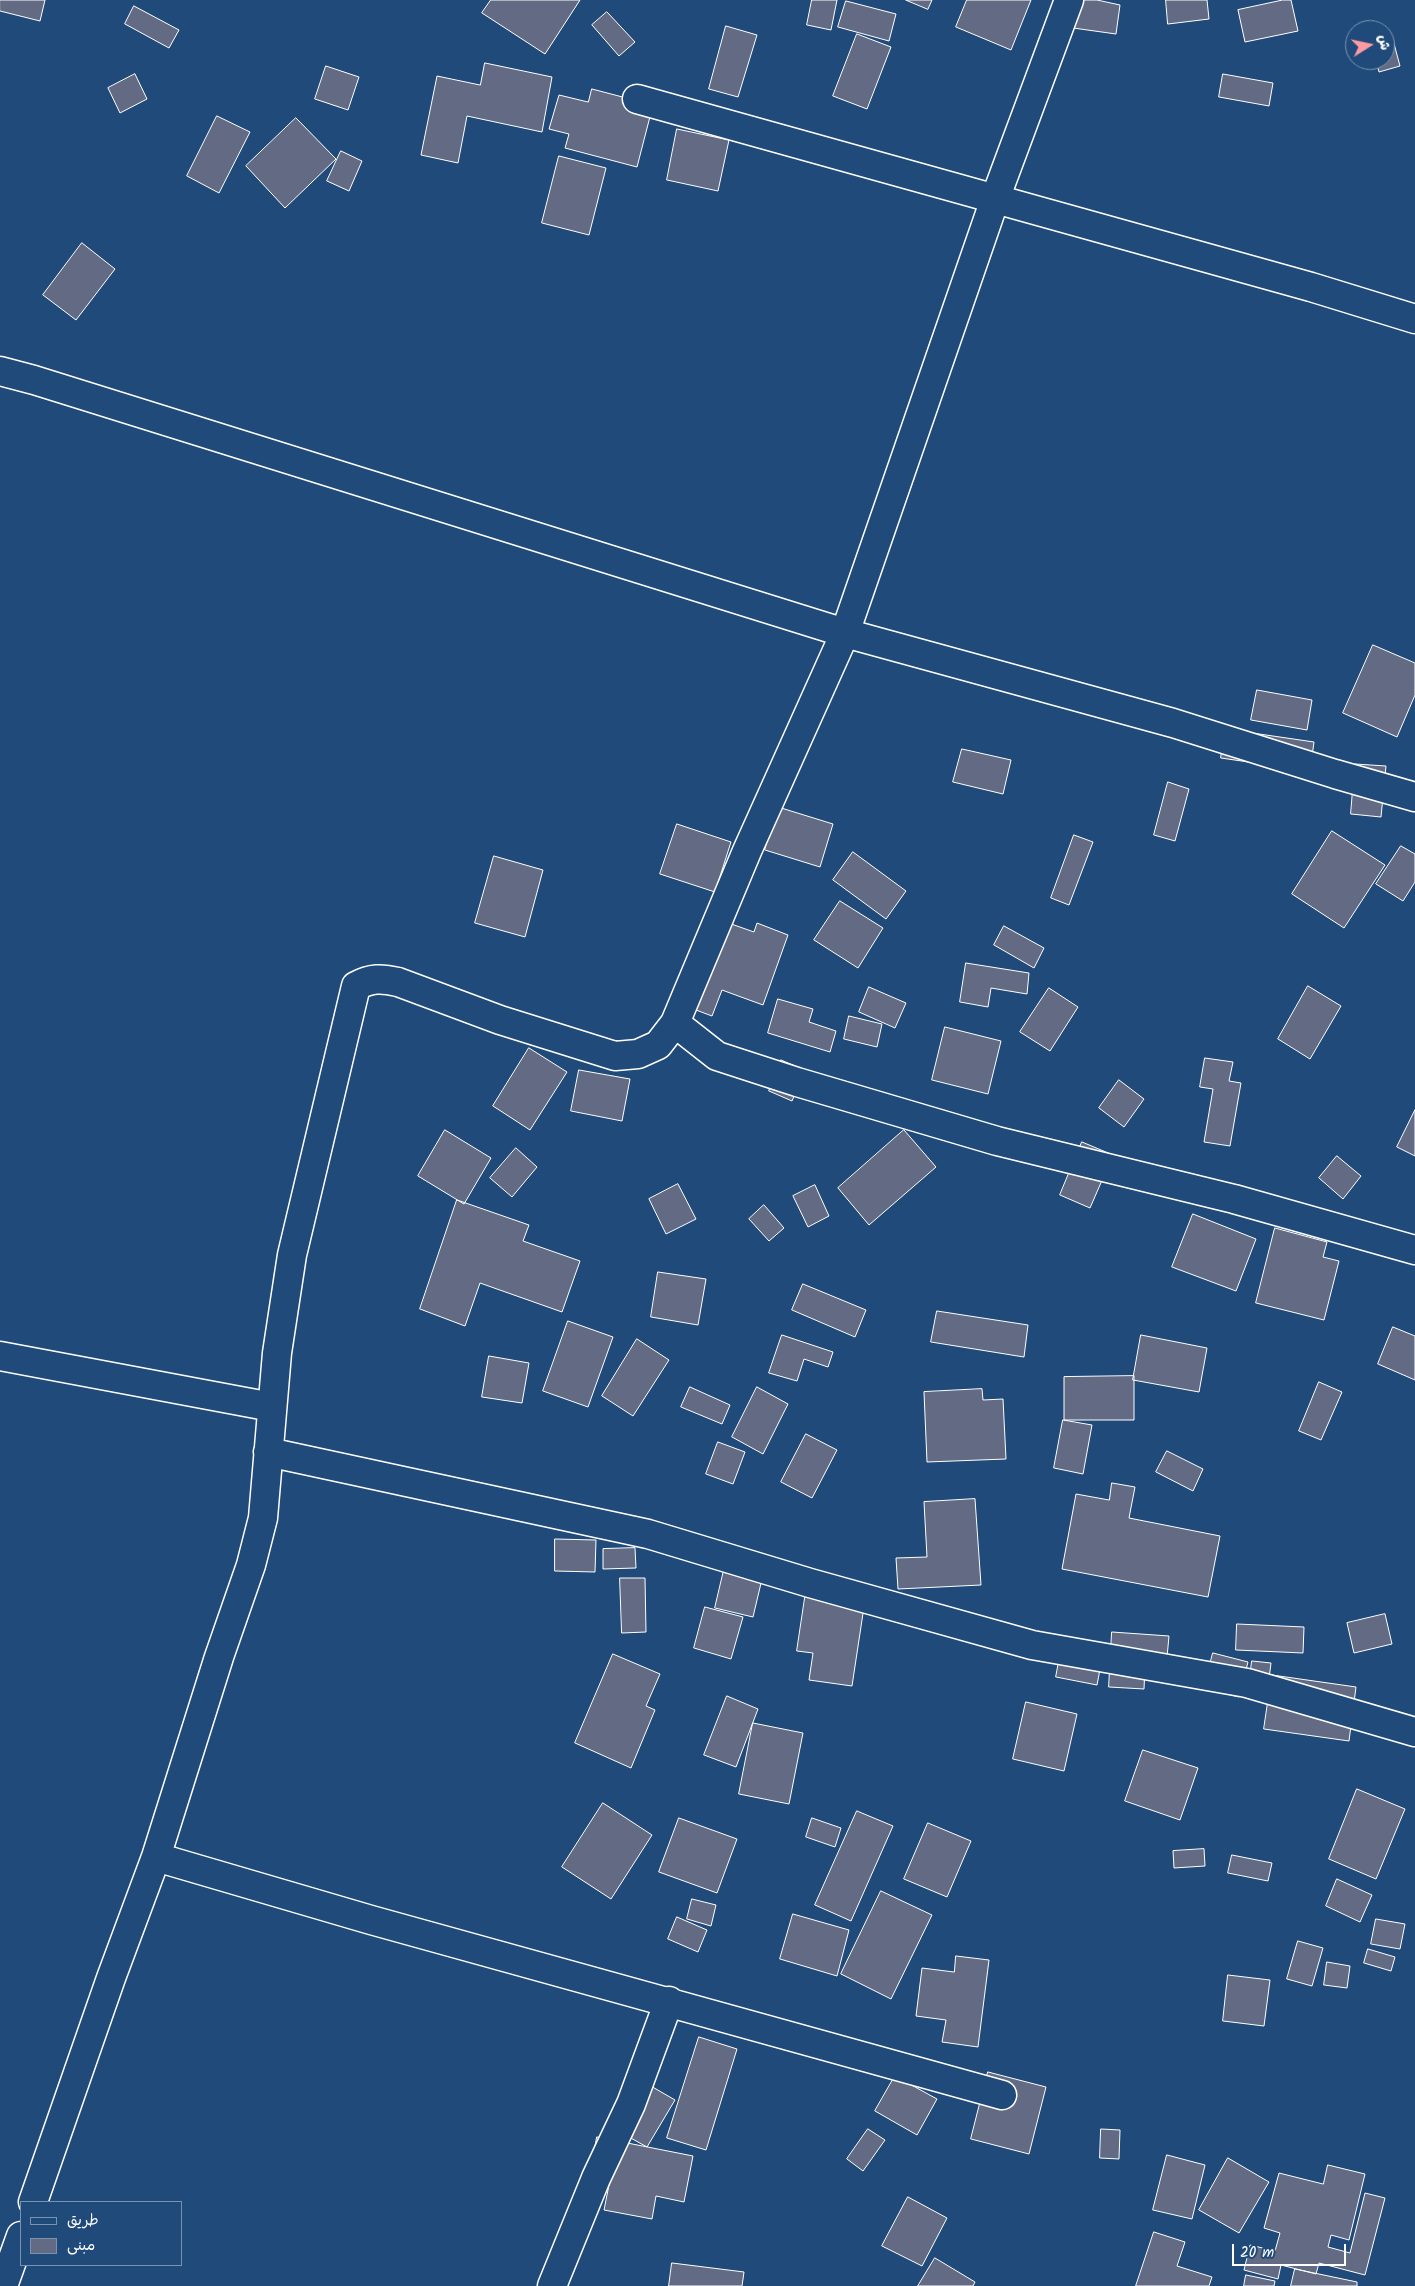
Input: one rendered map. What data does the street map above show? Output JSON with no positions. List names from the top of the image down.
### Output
{
  "legend": ["طريق", "مبنى"],
  "scale_bar": "20 m",
  "north": "right"
}
